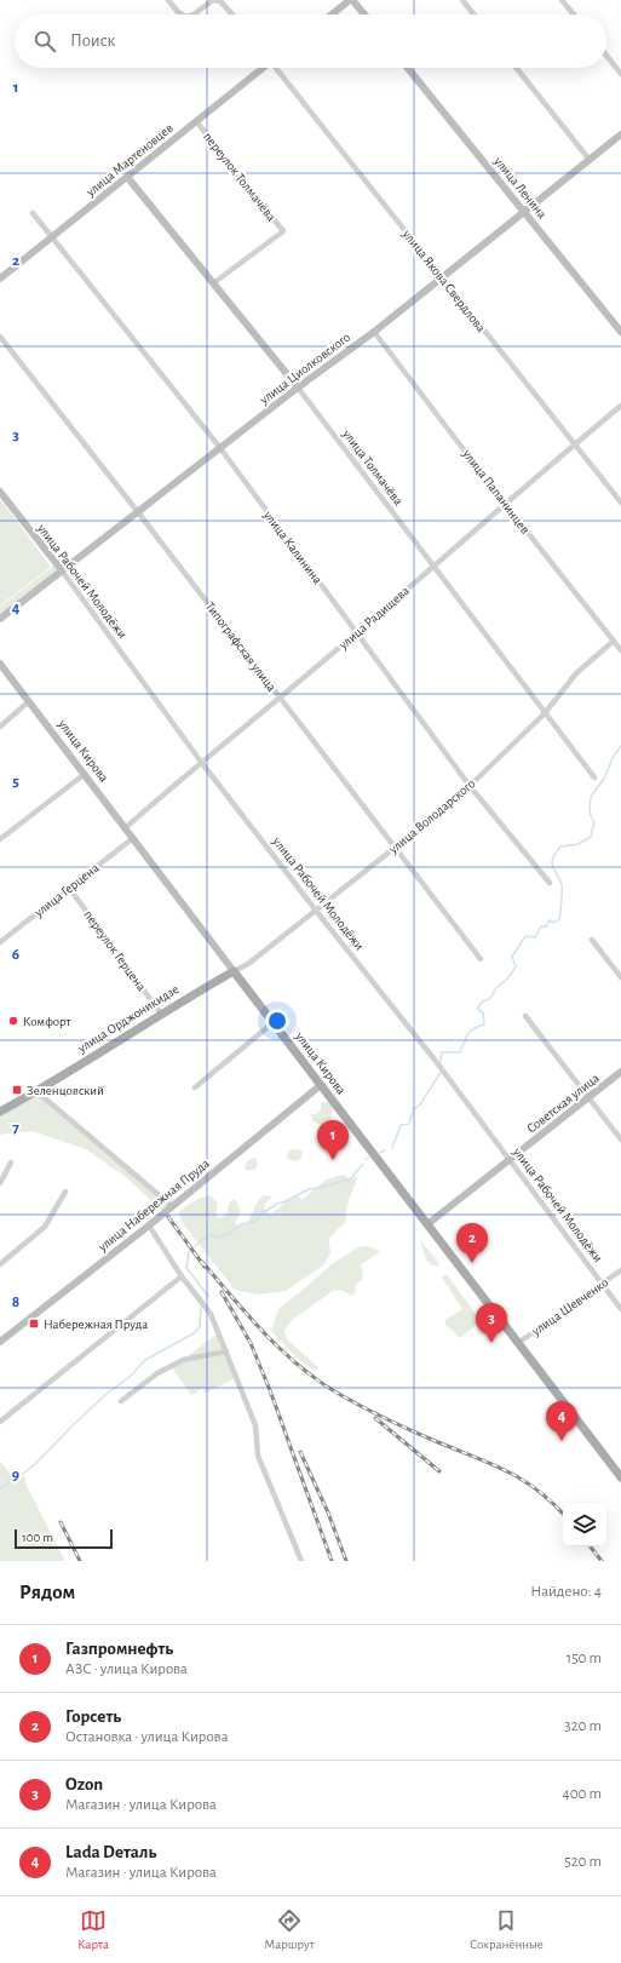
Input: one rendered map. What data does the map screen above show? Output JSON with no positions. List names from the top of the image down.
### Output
{
  "streets": {
    "main road": ["улица Кирова", "улица Орджоникидзе"],
    "street": [
      "улица Мартеновцев",
      "переулок Толмачёва",
      "улица Ленина",
      "улица Якова Свердлова",
      "улица Циолковского",
      "улица Толмачёва",
      "улица Папанинцев",
      "улица Калинина",
      "улица Рабочей Молодёжи",
      "улица Радищева",
      "Типографская улица",
      "улица Володарского",
      "улица Герцена",
      "переулок Герцена",
      "Советская улица",
      "улица Набережная Пруда",
      "улица Шевченко"
    ]
  },
  "crossings": [
    ["улица Мартеновцев", "переулок Толмачёва"],
    ["улица Мартеновцев", "улица Толмачёва"],
    ["улица Мартеновцев", "улица Калинина"],
    ["переулок Толмачёва", "улица Толмачёва"],
    ["улица Ленина", "улица Циолковского"],
    ["улица Якова Свердлова", "улица Циолковского"],
    ["улица Якова Свердлова", "улица Радищева"],
    ["улица Циолковского", "улица Толмачёва"],
    ["улица Циолковского", "улица Папанинцев"],
    ["улица Циолковского", "улица Калинина"],
    ["улица Циолковского", "улица Рабочей Молодёжи"],
    ["улица Циолковского", "Типографская улица"],
    ["улица Толмачёва", "улица Радищева"],
    ["улица Толмачёва", "улица Володарского"],
    ["улица Папанинцев", "улица Радищева"],
    ["улица Папанинцев", "улица Володарского"],
    ["улица Калинина", "улица Радищева"],
    ["улица Калинина", "улица Володарского"],
    ["улица Рабочей Молодёжи", "улица Радищева"],
    ["улица Рабочей Молодёжи", "улица Володарского"],
    ["улица Рабочей Молодёжи", "Советская улица"],
    ["улица Рабочей Молодёжи", "улица Шевченко"],
    ["улица Радищева", "Типографская улица"],
    ["улица Радищева", "улица Кирова"],
    ["Типографская улица", "улица Володарского"],
    ["улица Кирова", "улица Володарского"],
    ["улица Кирова", "улица Герцена"],
    ["улица Кирова", "улица Орджоникидзе"],
    ["улица Кирова", "Советская улица"],
    ["улица Кирова", "улица Набережная Пруда"],
    ["улица Кирова", "улица Шевченко"],
    ["улица Володарского", "улица Орджоникидзе"],
    ["улица Герцена", "переулок Герцена"],
    ["переулок Герцена", "улица Орджоникидзе"]
  ],
  "places": {
    "other": ["Комфорт"],
    "transit": ["Зеленцовский", "Набережная Пруда"]
  },
  "scale_bar": "100 m",
  "page": {
    "search": "Поиск",
    "pins": [
      "1",
      "2",
      "3",
      "4"
    ],
    "scale": "100 m",
    "heading": ["Рядом", "Найдено: 4"],
    "list": [
      {
        "mark": "1",
        "name": "Газпромнефть",
        "note": "АЗС · улица Кирова",
        "value": "150 m"
      },
      {
        "mark": "2",
        "name": "Горсеть",
        "note": "Остановка · улица Кирова",
        "value": "320 m"
      },
      {
        "mark": "3",
        "name": "Ozon",
        "note": "Магазин · улица Кирова",
        "value": "400 m"
      },
      {
        "mark": "4",
        "name": "Lada Dеталь",
        "note": "Магазин · улица Кирова",
        "value": "520 m"
      }
    ],
    "nav": ["Карта", "Маршрут", "Сохранённые"]
  },
  "grid": {
    "rows": [
      "1",
      "2",
      "3",
      "4",
      "5",
      "6",
      "7",
      "8",
      "9"
    ]
  }
}
